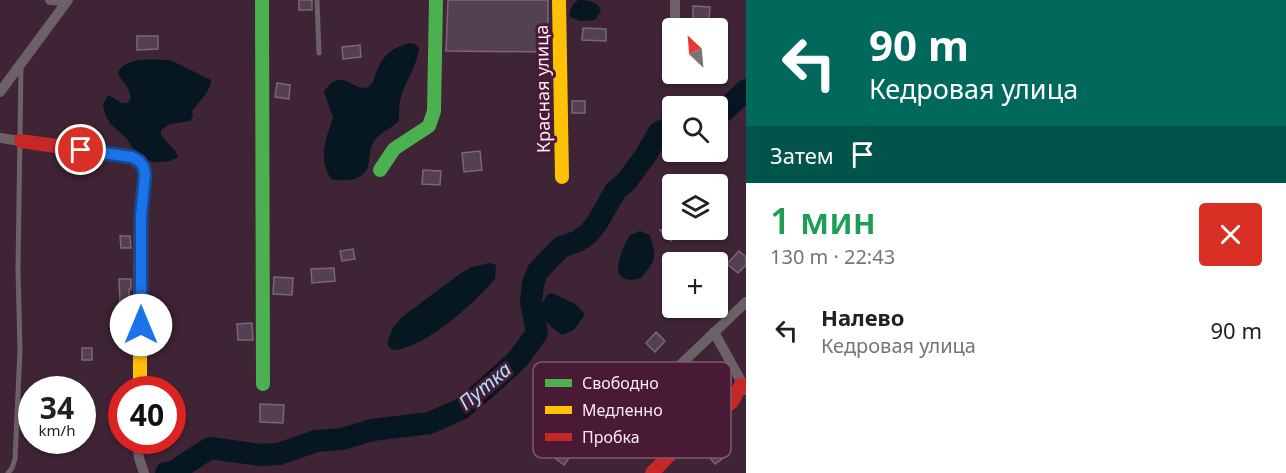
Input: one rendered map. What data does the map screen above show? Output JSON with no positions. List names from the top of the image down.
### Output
{
  "streets": {
    "street": ["Красная улица"]
  },
  "water": ["Путка"],
  "legend": ["Свободно", "Медленно", "Пробка"],
  "north": "top left",
  "page": {
    "turn": ["90 m", "Кедровая улица"],
    "map_buttons": "+",
    "then": "Затем",
    "heading": ["1 мин", "130 m · 22:43"],
    "list": [
      {
        "name": "Налево",
        "note": "Кедровая улица",
        "value": "90 m"
      }
    ],
    "speed": "34 km/h",
    "limit": "40"
  }
}
